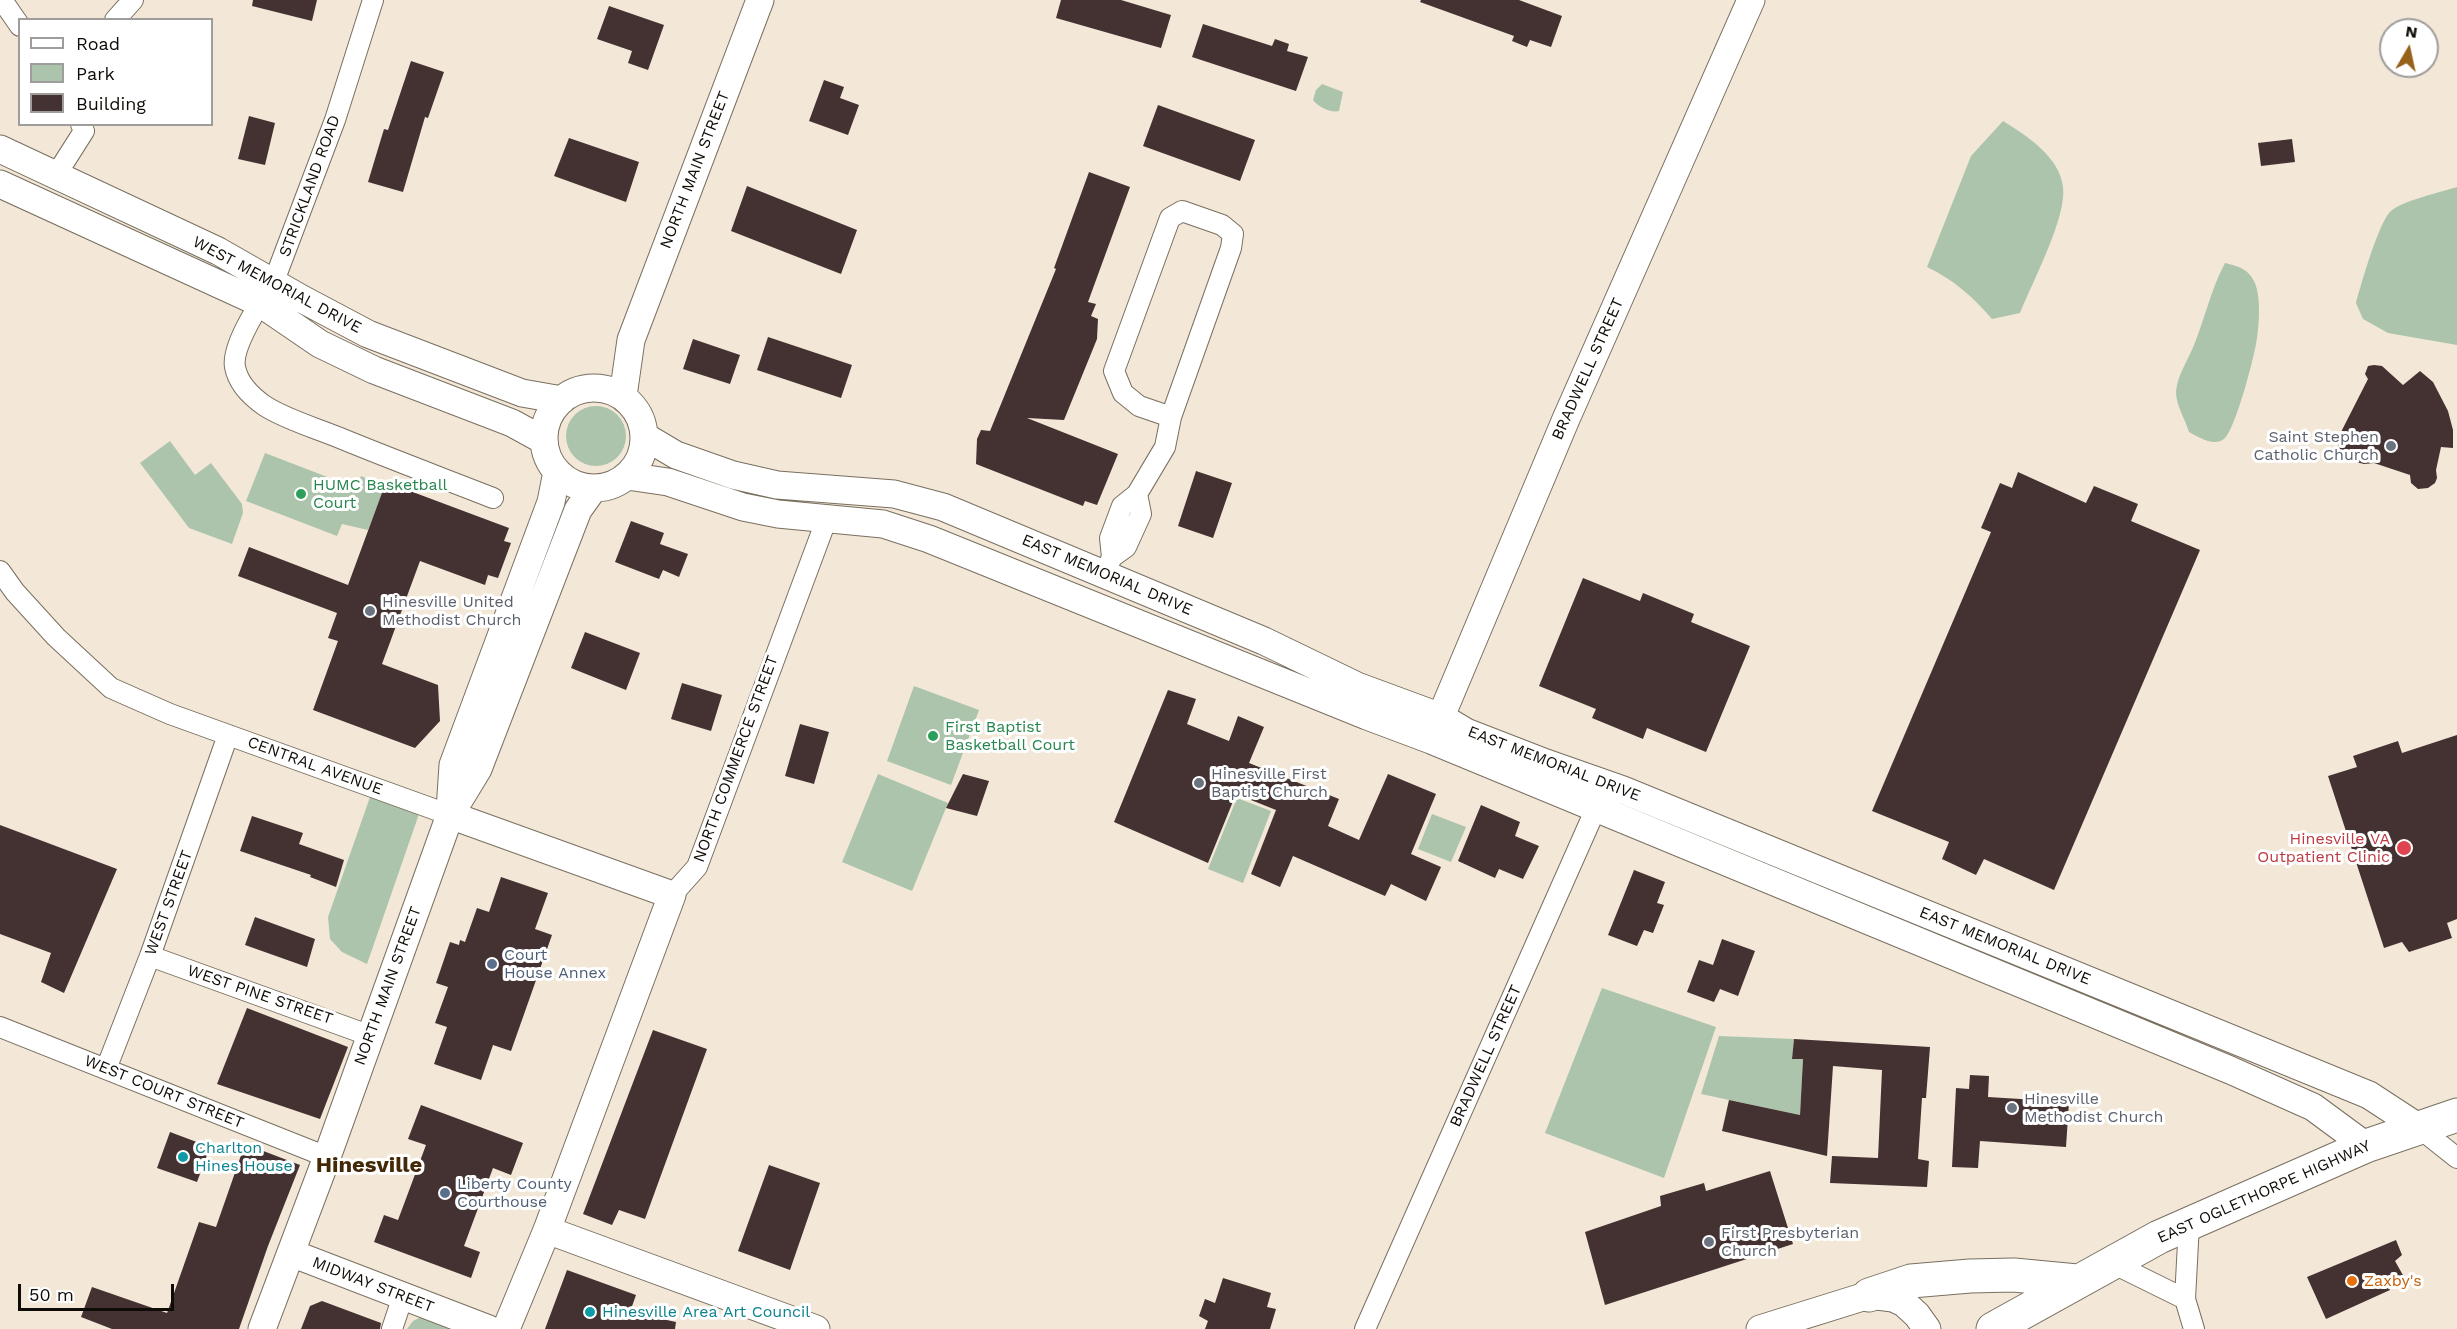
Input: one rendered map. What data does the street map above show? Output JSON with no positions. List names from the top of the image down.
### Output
{
  "streets": {
    "highway": ["EAST OGLETHORPE HIGHWAY"],
    "main road": [
      "NORTH MAIN STREET",
      "WEST MEMORIAL DRIVE",
      "BRADWELL STREET",
      "EAST MEMORIAL DRIVE",
      "NORTH COMMERCE STREET",
      "CENTRAL AVENUE",
      "MIDWAY STREET"
    ],
    "street": [
      "STRICKLAND ROAD",
      "WEST STREET",
      "WEST PINE STREET",
      "WEST COURT STREET"
    ]
  },
  "crossings": [
    ["NORTH MAIN STREET", "WEST MEMORIAL DRIVE"],
    ["NORTH MAIN STREET", "EAST MEMORIAL DRIVE"],
    ["NORTH MAIN STREET", "CENTRAL AVENUE"],
    ["NORTH MAIN STREET", "WEST PINE STREET"],
    ["NORTH MAIN STREET", "WEST COURT STREET"],
    ["NORTH MAIN STREET", "MIDWAY STREET"],
    ["STRICKLAND ROAD", "WEST MEMORIAL DRIVE"],
    ["WEST MEMORIAL DRIVE", "EAST MEMORIAL DRIVE"],
    ["BRADWELL STREET", "EAST MEMORIAL DRIVE"],
    ["EAST MEMORIAL DRIVE", "NORTH COMMERCE STREET"],
    ["EAST MEMORIAL DRIVE", "EAST OGLETHORPE HIGHWAY"],
    ["NORTH COMMERCE STREET", "CENTRAL AVENUE"],
    ["CENTRAL AVENUE", "WEST STREET"],
    ["WEST STREET", "WEST PINE STREET"],
    ["WEST STREET", "WEST COURT STREET"]
  ],
  "districts": ["Hinesville"],
  "places": [
    "Saint Stephen Catholic Church",
    "HUMC Basketball Court",
    "Hinesville United Methodist Church",
    "First Baptist Basketball Court",
    "Hinesville First Baptist Church",
    "Hinesville VA Outpatient Clinic",
    "Court House Annex",
    "Hinesville Methodist Church",
    "Charlton Hines House",
    "Liberty County Courthouse",
    "First Presbyterian Church",
    "Zaxby's",
    "Hinesville Area Art Council"
  ],
  "legend": ["Road", "Park", "Building"],
  "scale_bar": "50 m",
  "north": "top"
}
